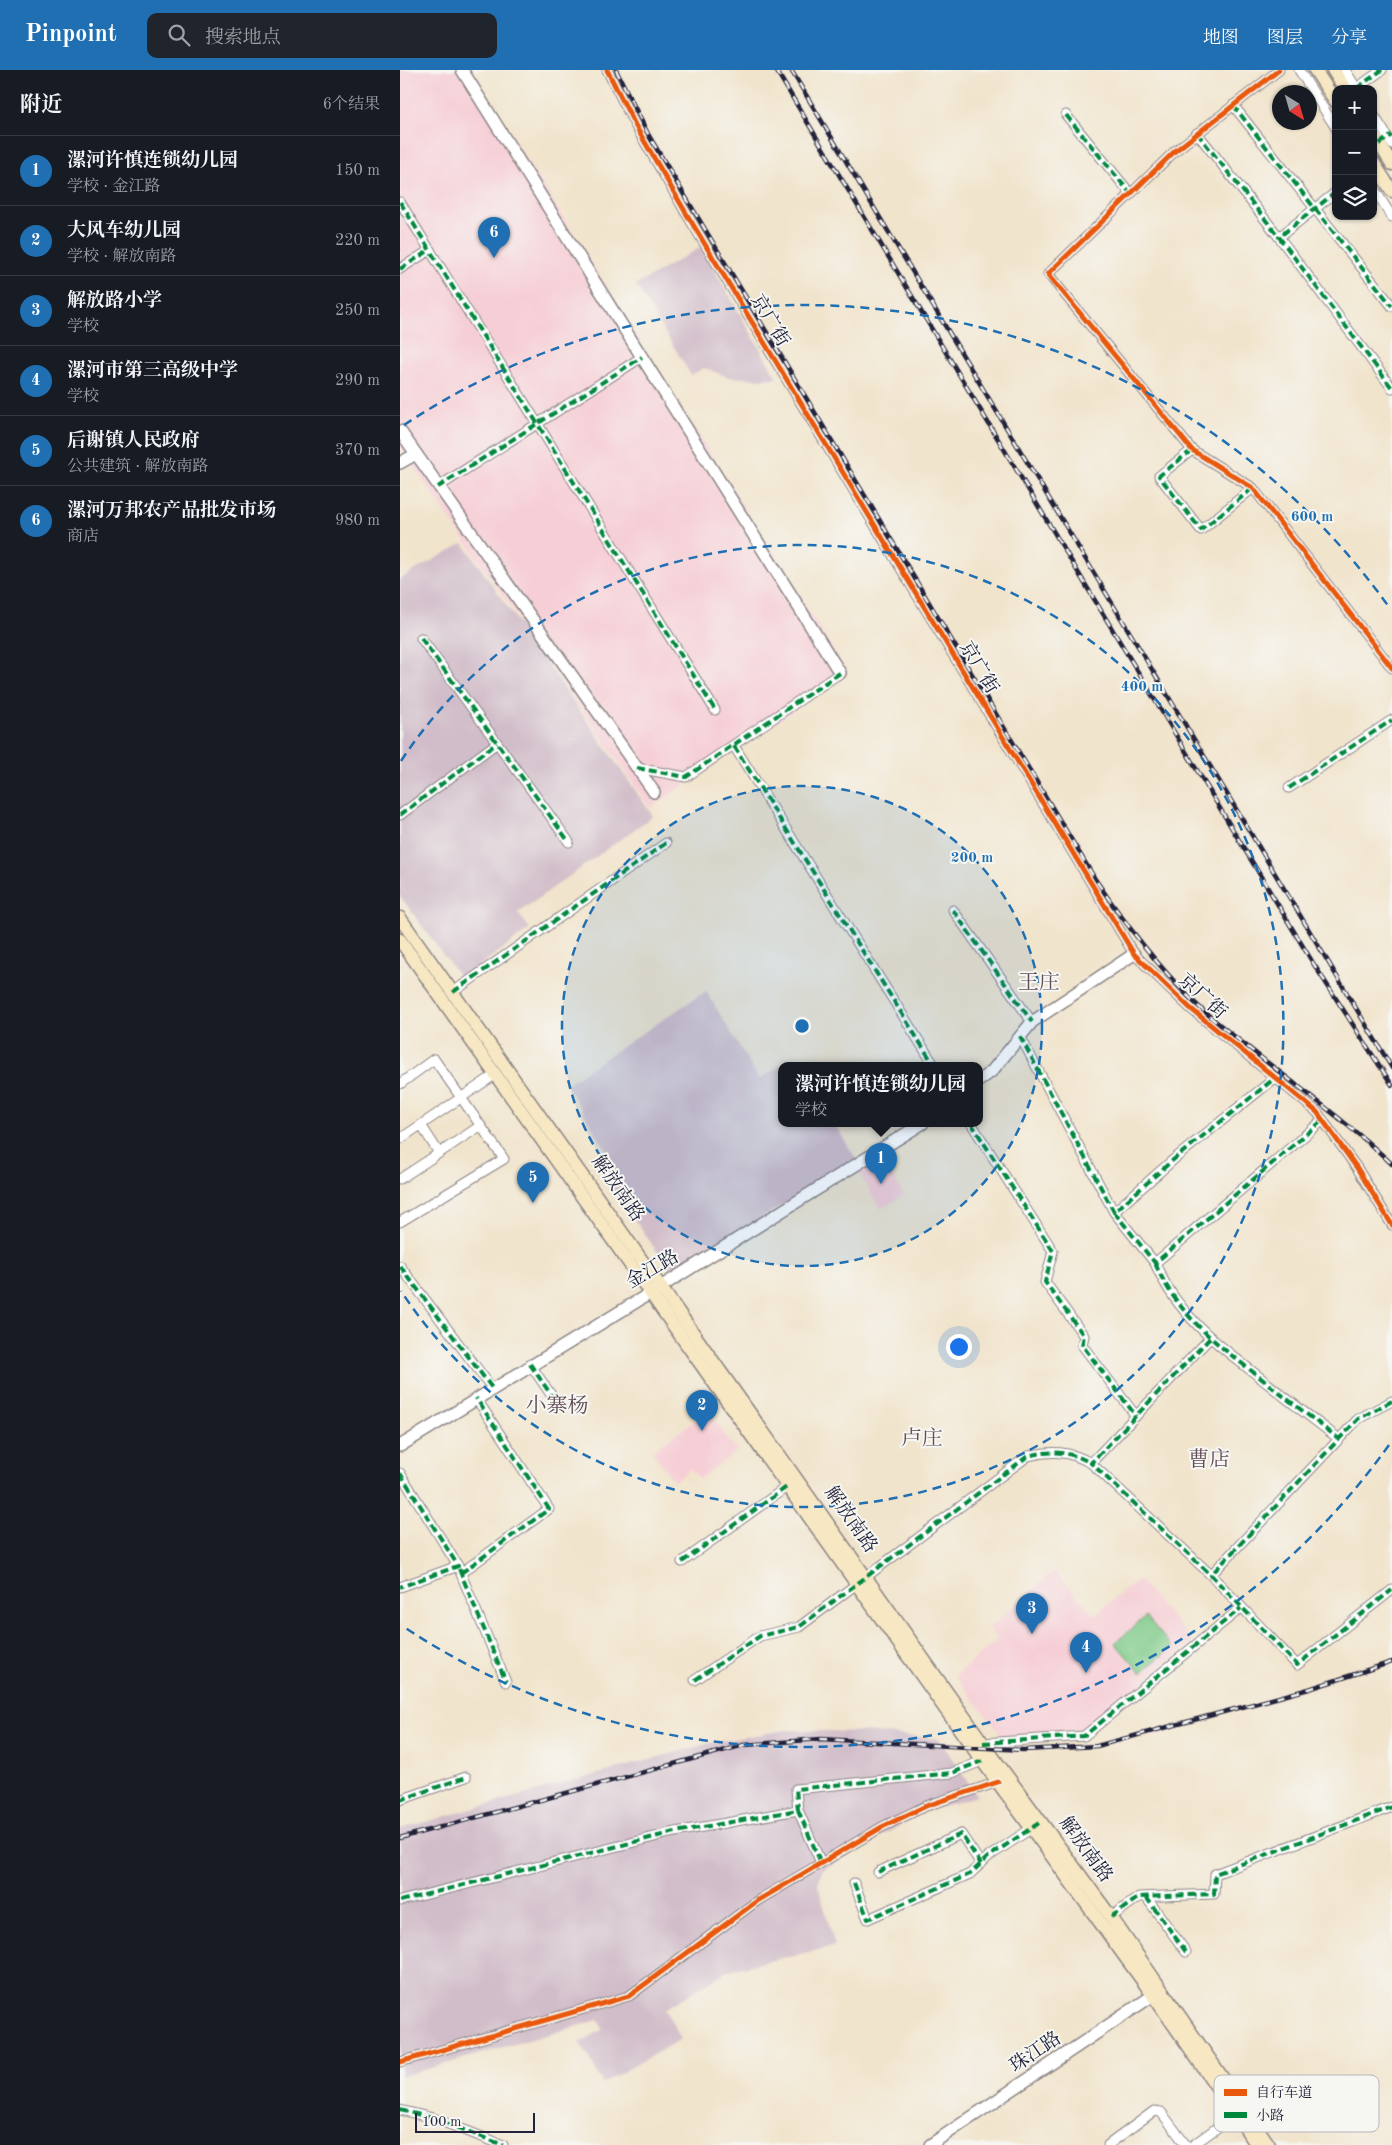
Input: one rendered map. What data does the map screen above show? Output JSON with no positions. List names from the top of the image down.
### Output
{
  "streets": {
    "main road": ["解放南路"],
    "street": ["京广街", "金江路", "珠江路"]
  },
  "crossings": [
    ["解放南路", "金江路"],
    ["解放南路", "珠江路"]
  ],
  "districts": [
    "王庄",
    "小寨杨",
    "卢庄",
    "曹店"
  ],
  "legend": ["自行车道", "小路"],
  "scale_bar": "100 m",
  "north": "bottom right",
  "page": {
    "header": "Pinpoint",
    "search": "搜索地点",
    "nav": ["地图", "图层", "分享"],
    "heading": ["附近", "6个结果"],
    "map_buttons": ["+", "−"],
    "list": [
      {
        "mark": "1",
        "name": "漯河许慎连锁幼儿园",
        "note": "学校 · 金江路",
        "value": "150 m"
      },
      {
        "mark": "2",
        "name": "大风车幼儿园",
        "note": "学校 · 解放南路",
        "value": "220 m"
      },
      {
        "mark": "3",
        "name": "解放路小学",
        "note": "学校",
        "value": "250 m"
      },
      {
        "mark": "4",
        "name": "漯河市第三高级中学",
        "note": "学校",
        "value": "290 m"
      },
      {
        "mark": "5",
        "name": "后谢镇人民政府",
        "note": "公共建筑 · 解放南路",
        "value": "370 m"
      },
      {
        "mark": "6",
        "name": "漯河万邦农产品批发市场",
        "note": "商店",
        "value": "980 m"
      }
    ],
    "pins": [
      "6",
      "1",
      "5",
      "2",
      "3",
      "4"
    ],
    "popup": ["漯河许慎连锁幼儿园", "学校"],
    "scale": "100 m"
  },
  "rings": ["600 m", "400 m", "200 m"]
}
